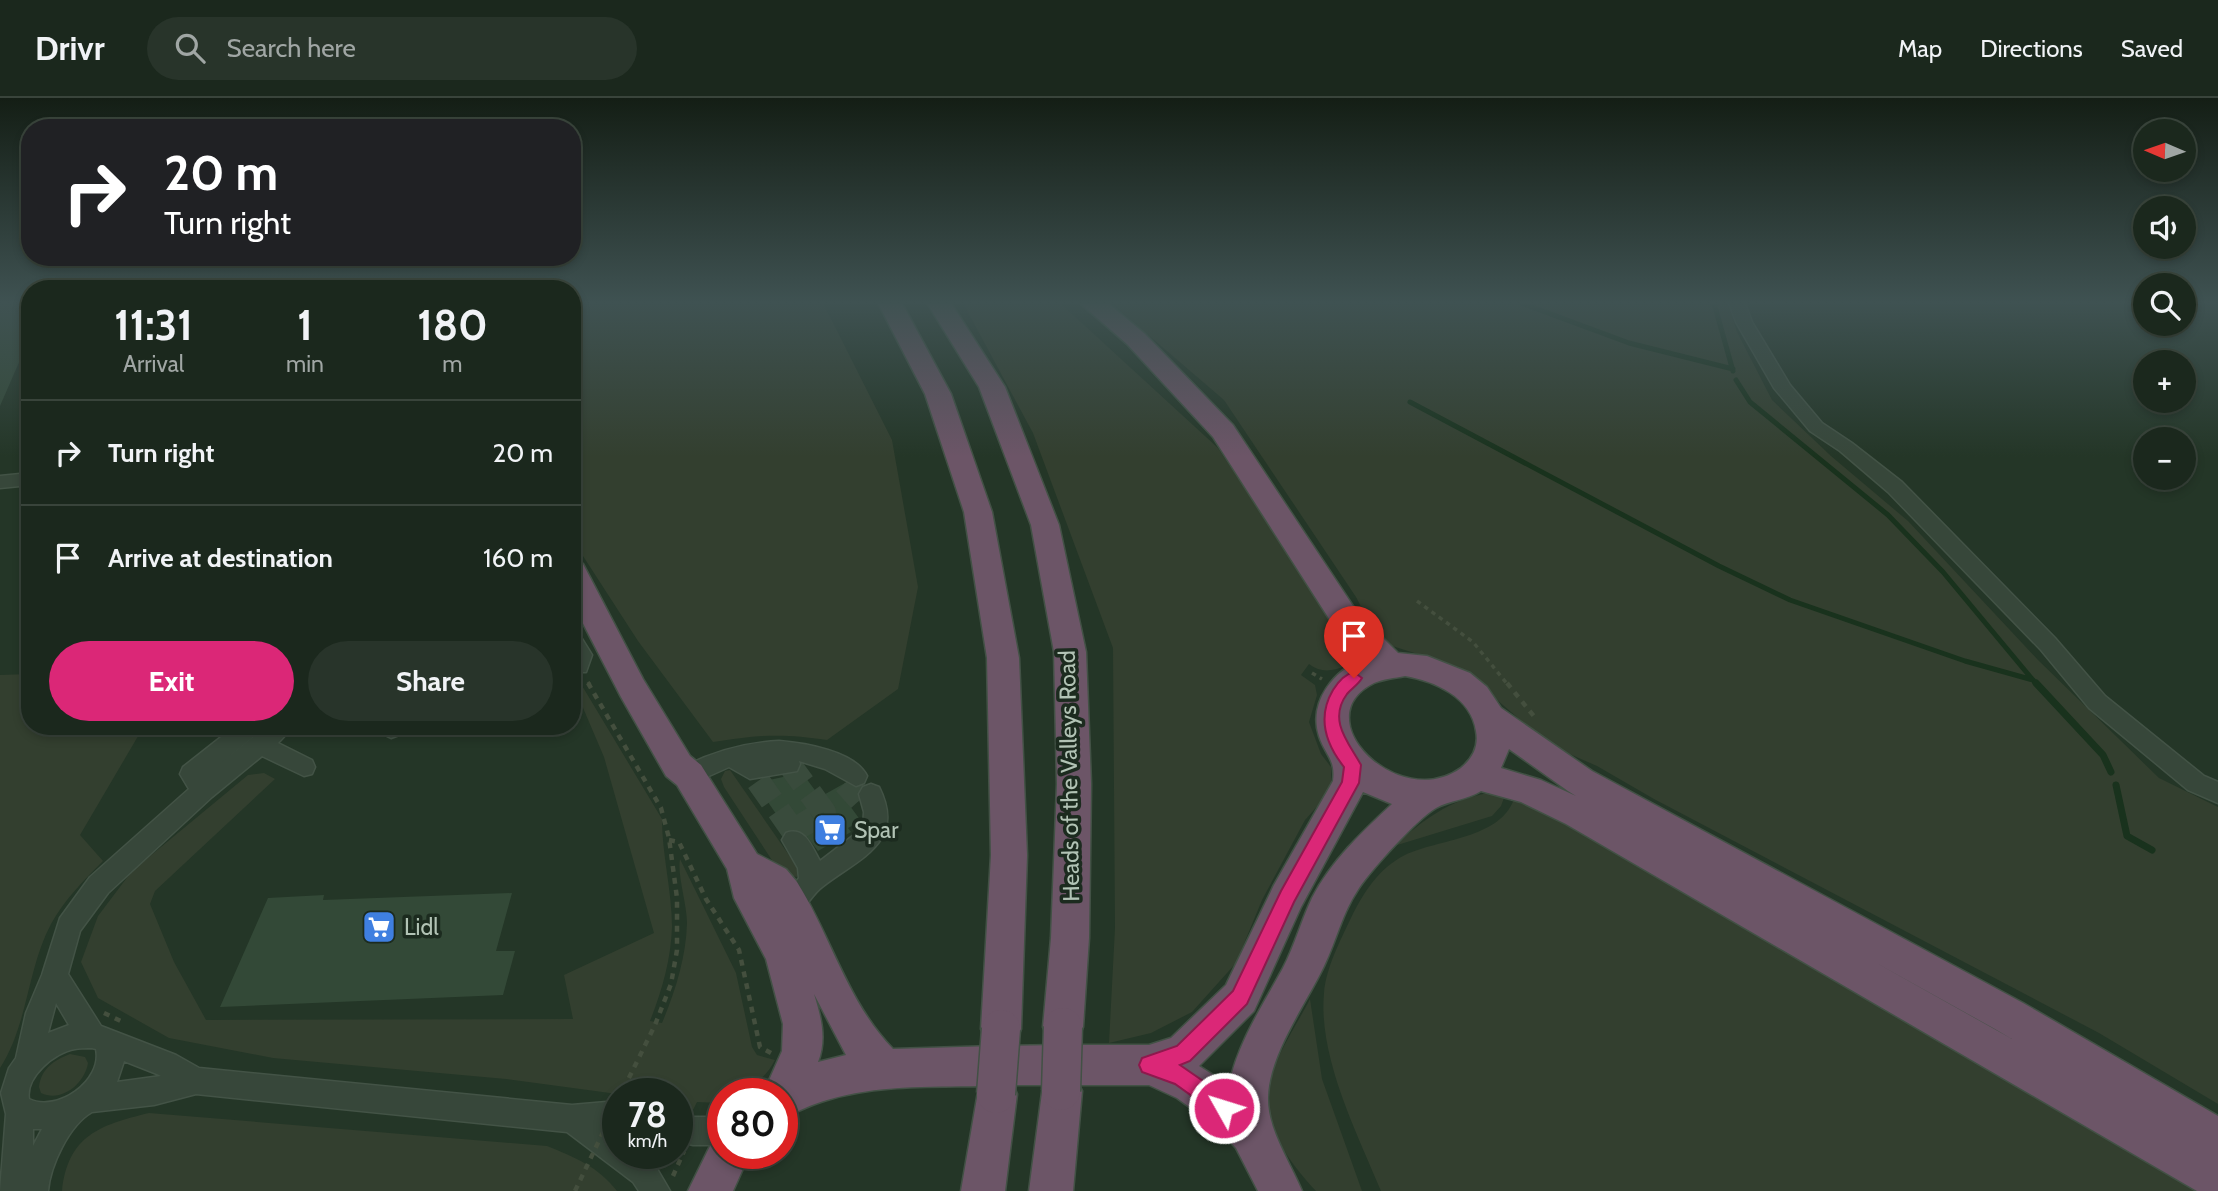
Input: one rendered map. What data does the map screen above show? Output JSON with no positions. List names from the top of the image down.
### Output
{
  "streets": {
    "highway": ["Heads of the Valleys Road"]
  },
  "places": {
    "supermarket": ["Spar", "Lidl"]
  },
  "north": "left",
  "page": {
    "header": "Drivr",
    "search": "Search here",
    "nav": ["Map", "Directions", "Saved"],
    "map_buttons": ["+", "−"],
    "turn": ["20 m", "Turn right"],
    "eta": [
      "11:31",
      "Arrival",
      "1",
      "min",
      "180",
      "m"
    ],
    "list": [
      {
        "name": "Turn right",
        "value": "20 m"
      },
      {
        "name": "Arrive at destination",
        "value": "160 m"
      }
    ],
    "buttons": ["Exit", "Share"],
    "speed": "78 km/h",
    "limit": "80"
  }
}
